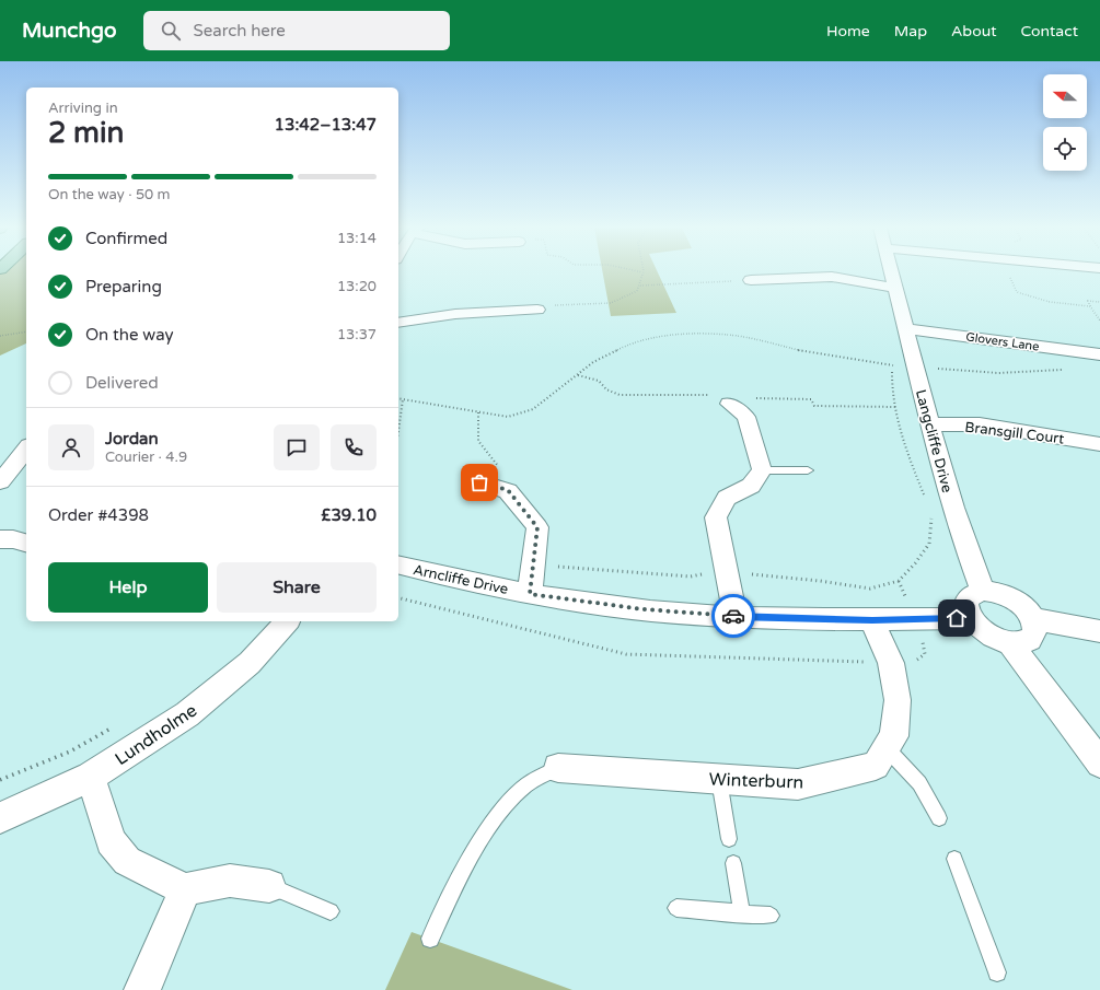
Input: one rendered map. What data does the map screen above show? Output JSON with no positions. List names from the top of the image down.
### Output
{
  "streets": {
    "street": [
      "Glovers Lane",
      "Bransgill Court",
      "Langcliffe Drive",
      "Arncliffe Drive",
      "Lundholme",
      "Winterburn"
    ]
  },
  "crossings": [
    ["Glovers Lane", "Langcliffe Drive"],
    ["Bransgill Court", "Langcliffe Drive"],
    ["Langcliffe Drive", "Arncliffe Drive"],
    ["Arncliffe Drive", "Winterburn"]
  ],
  "north": "left",
  "page": {
    "header": "Munchgo",
    "search": "Search here",
    "nav": [
      "Home",
      "Map",
      "About",
      "Contact"
    ],
    "heading": ["2 min", "Arriving in", "13:42–13:47"],
    "panel": [
      "Jordan",
      "Courier · 4.9",
      "Order #4398",
      "£39.10"
    ],
    "bar": "On the way · 50 m",
    "list": [
      ["Confirmed", "13:14"],
      ["Preparing", "13:20"],
      ["On the way", "13:37"],
      "Delivered"
    ],
    "buttons": ["Help", "Share"]
  }
}
